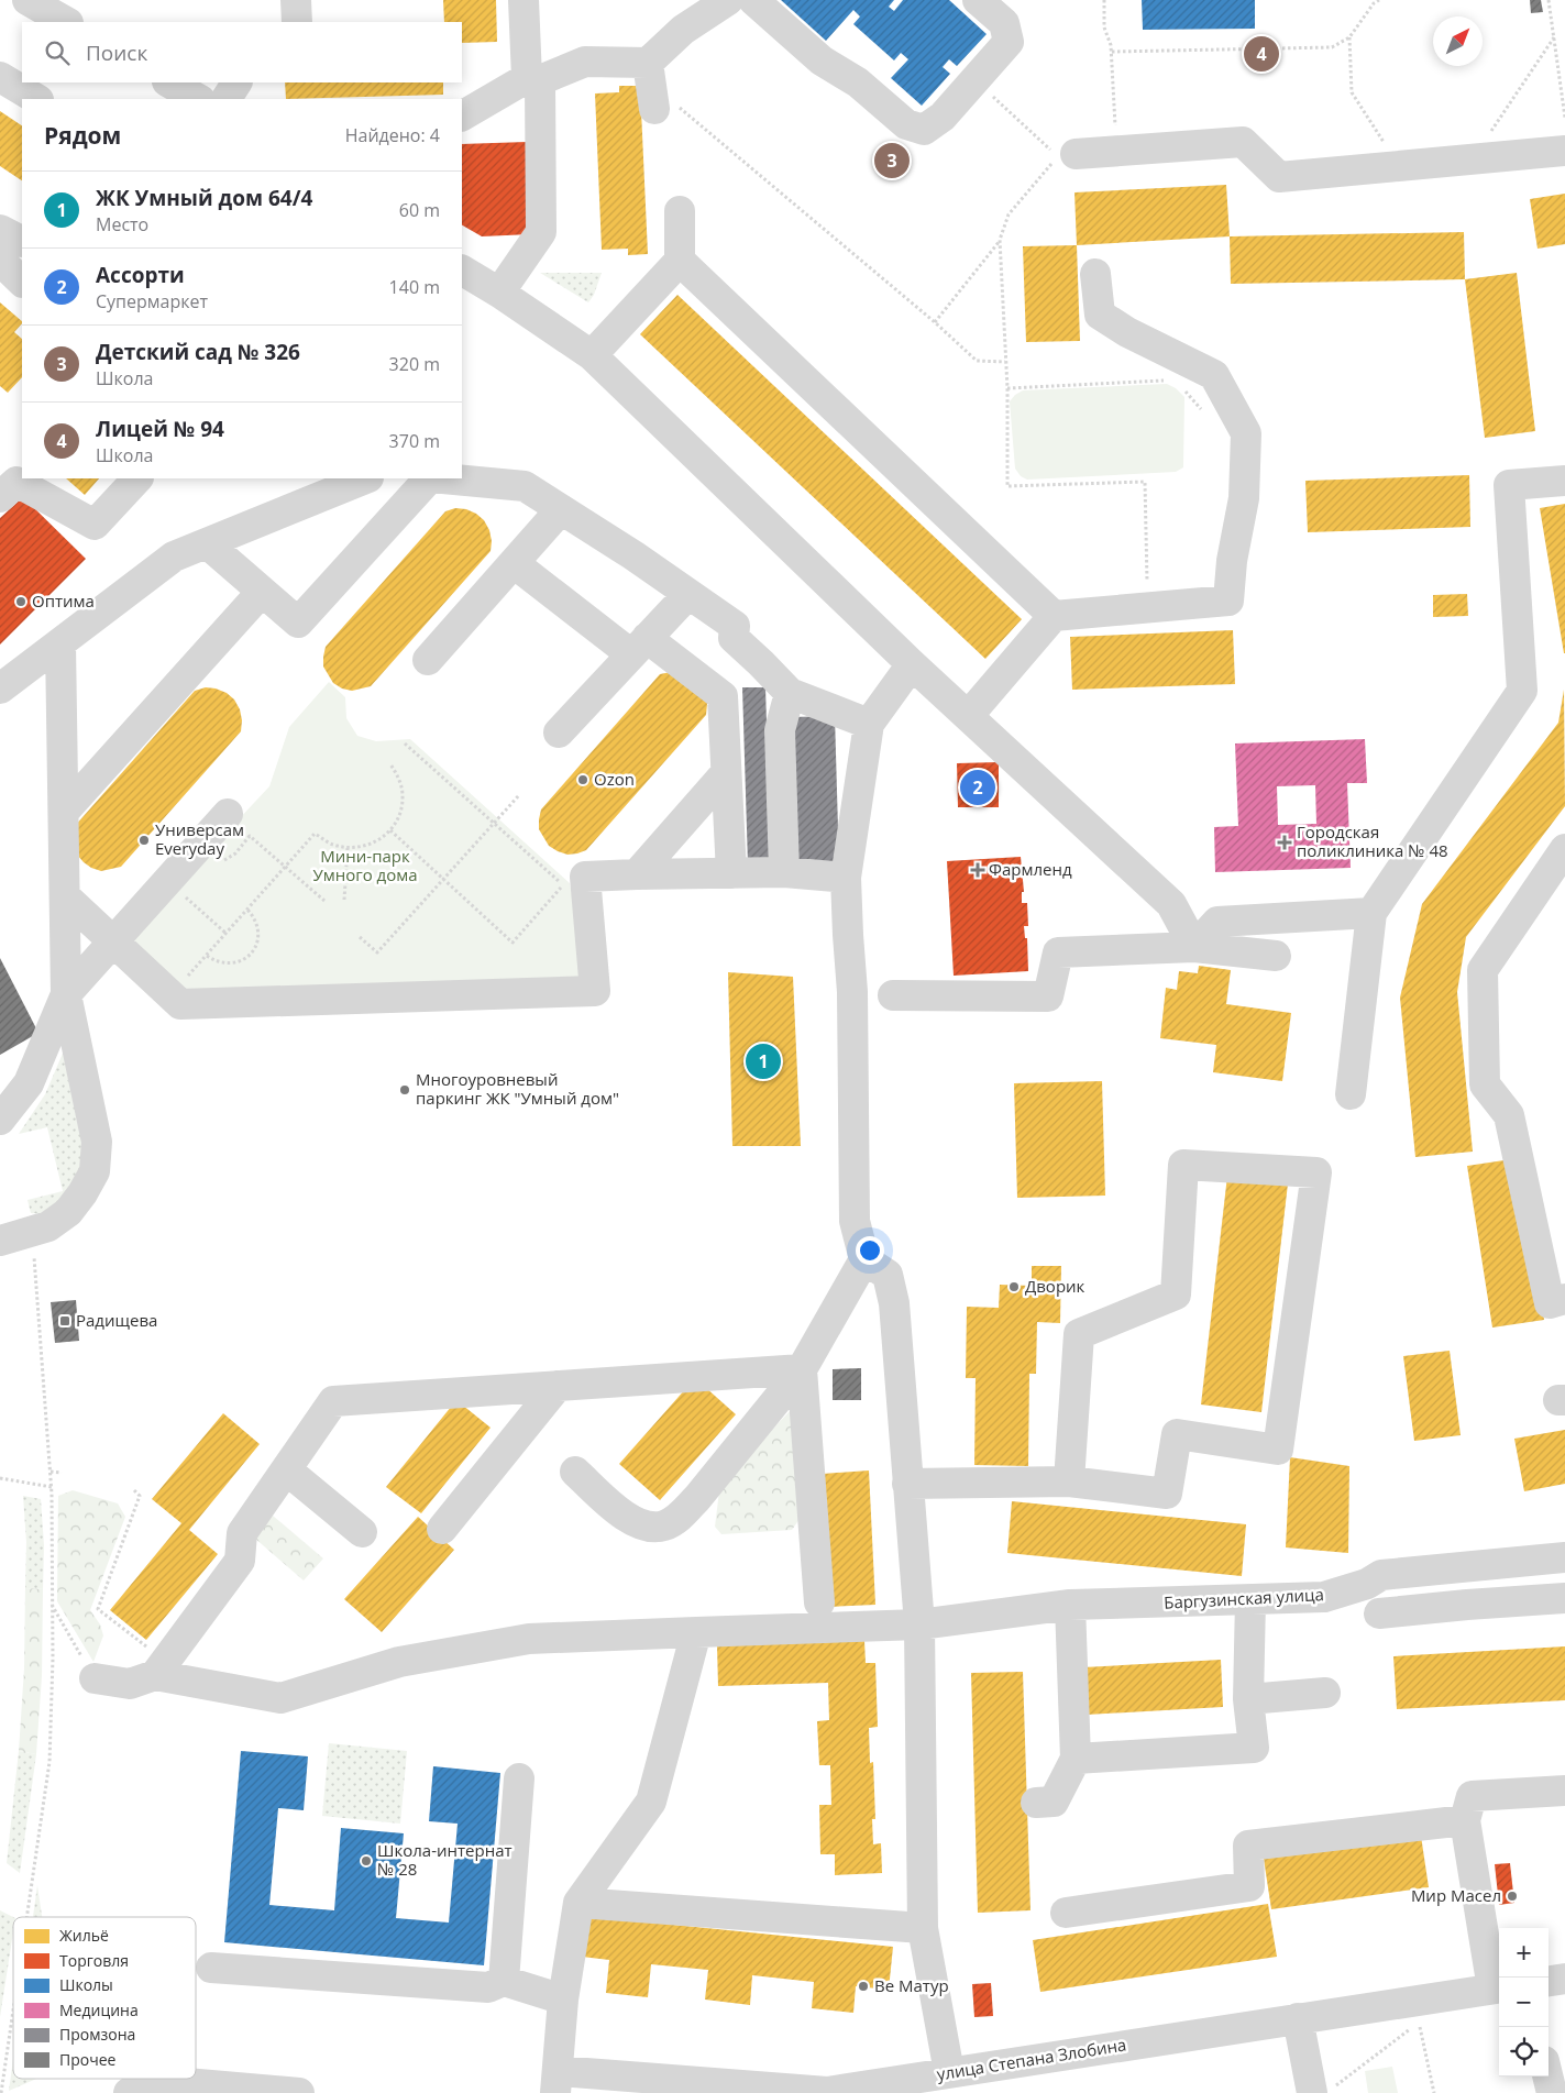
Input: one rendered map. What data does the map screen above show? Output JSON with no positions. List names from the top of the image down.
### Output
{
  "streets": {
    "street": ["Баргузинская улица", "улица Степана Злобина"]
  },
  "parks": ["Мини-парк Умного дома"],
  "places": {
    "other": [
      "Оптима",
      "Ozon",
      "Универсам Everyday",
      "Многоуровневый паркинг ЖК \"Умный дом\"",
      "Дворик",
      "Школа-интернат № 28",
      "Мир Масел",
      "Be Матур"
    ],
    "health": ["Городская поликлиника № 48", "Фармленд"],
    "transit": ["Радищева"]
  },
  "legend": [
    "Жильё",
    "Торговля",
    "Школы",
    "Медицина",
    "Промзона",
    "Прочее"
  ],
  "north": "top right",
  "page": {
    "search": "Поиск",
    "pins": [
      "4",
      "3",
      "2",
      "1"
    ],
    "heading": ["Рядом", "Найдено: 4"],
    "list": [
      {
        "mark": "1",
        "name": "ЖК Умный дом 64/4",
        "note": "Место",
        "value": "60 m"
      },
      {
        "mark": "2",
        "name": "Ассорти",
        "note": "Супермаркет",
        "value": "140 m"
      },
      {
        "mark": "3",
        "name": "Детский сад № 326",
        "note": "Школа",
        "value": "320 m"
      },
      {
        "mark": "4",
        "name": "Лицей № 94",
        "note": "Школа",
        "value": "370 m"
      }
    ],
    "map_buttons": ["+", "−"]
  }
}
